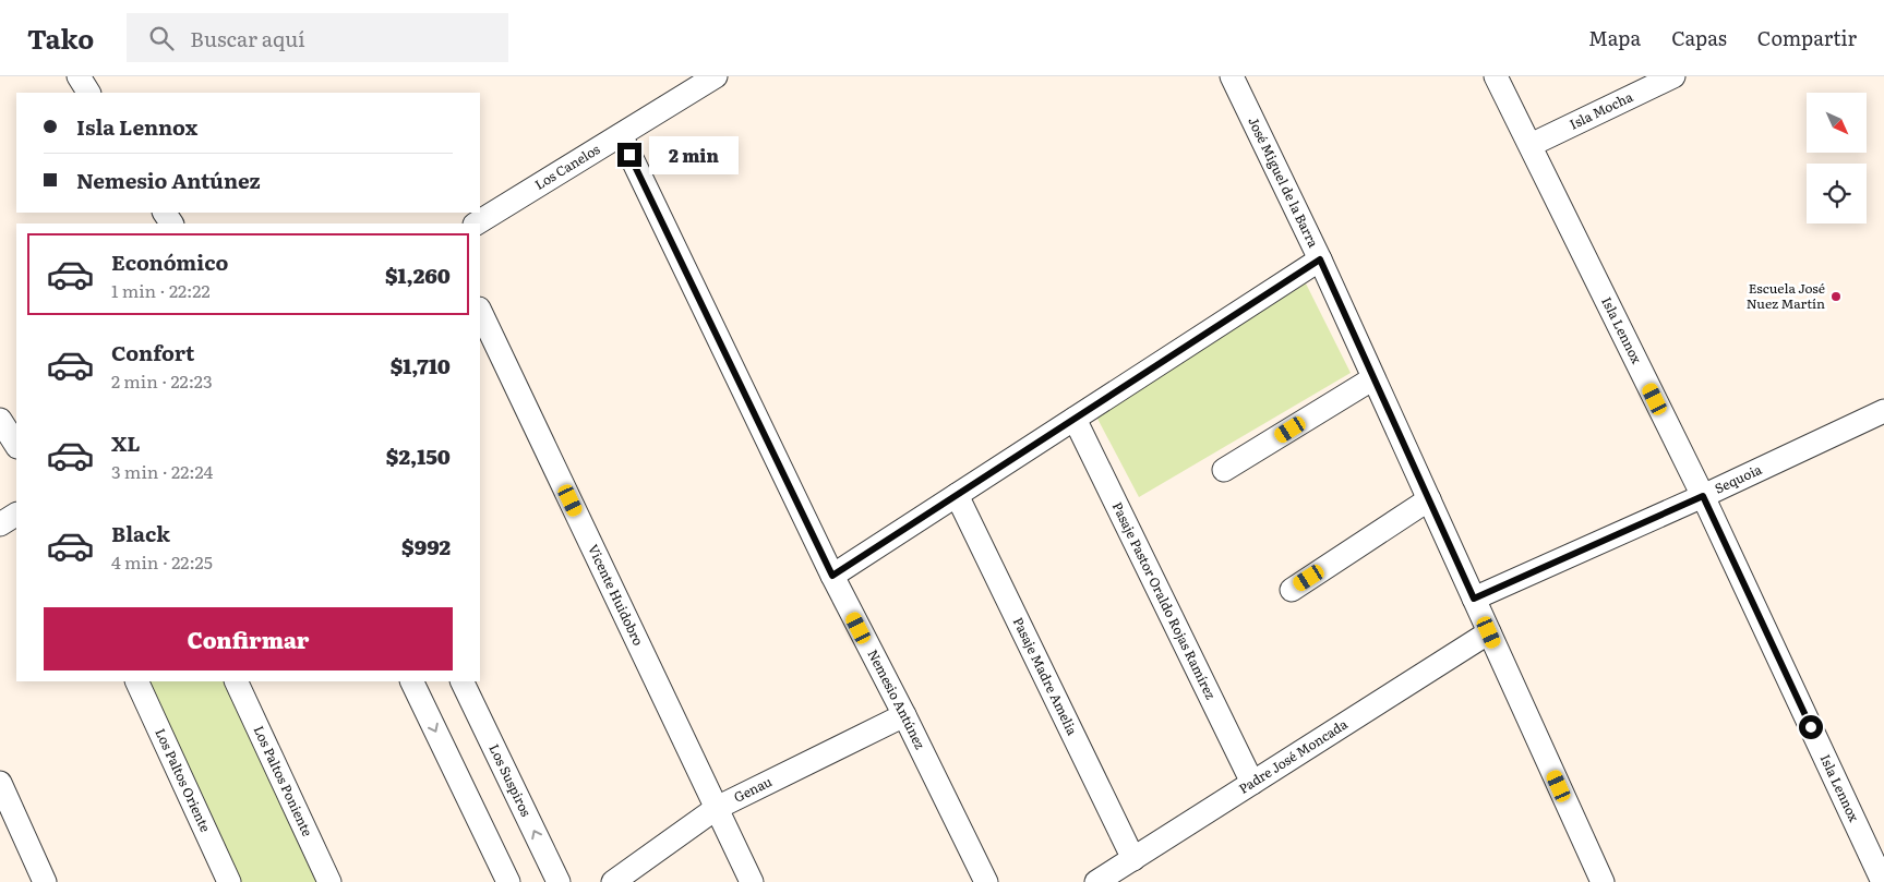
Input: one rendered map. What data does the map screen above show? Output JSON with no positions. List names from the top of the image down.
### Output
{
  "streets": {
    "street": [
      "Isla Mocha",
      "Los Canelos",
      "José Miguel de la Barra",
      "Isla Lennox",
      "Sequoia",
      "Vicente Huidobro",
      "Pasaje Pastor Oraldo Rojas Ramírez",
      "Pasaje Madre Amelia",
      "Nemesio Antúnez",
      "Padre José Moncada",
      "Los Paltos Oriente",
      "Los Paltos Poniente",
      "Los Suspiros",
      "Genau"
    ]
  },
  "crossings": [
    ["Isla Mocha", "Isla Lennox"],
    ["Los Canelos", "Nemesio Antúnez"],
    ["José Miguel de la Barra", "Sequoia"],
    ["José Miguel de la Barra", "Padre José Moncada"],
    ["Isla Lennox", "Sequoia"],
    ["Vicente Huidobro", "Genau"],
    ["Pasaje Pastor Oraldo Rojas Ramírez", "Padre José Moncada"],
    ["Pasaje Madre Amelia", "Padre José Moncada"],
    ["Nemesio Antúnez", "Genau"]
  ],
  "places": ["Escuela José Nuez Martín"],
  "north": "bottom right",
  "page": {
    "header": "Tako",
    "search": "Buscar aquí",
    "nav": ["Mapa", "Capas", "Compartir"],
    "banner": ["Isla Lennox", "Nemesio Antúnez"],
    "bubble": "2 min",
    "list": [
      {
        "name": "Económico",
        "note": "1 min · 22:22",
        "value": "$1,260"
      },
      {
        "name": "Confort",
        "note": "2 min · 22:23",
        "value": "$1,710"
      },
      {
        "name": "XL",
        "note": "3 min · 22:24",
        "value": "$2,150"
      },
      {
        "name": "Black",
        "note": "4 min · 22:25",
        "value": "$992"
      }
    ],
    "buttons": "Confirmar"
  }
}
